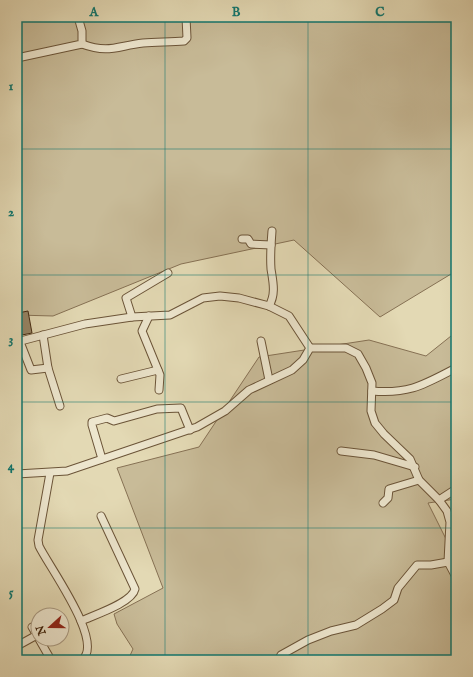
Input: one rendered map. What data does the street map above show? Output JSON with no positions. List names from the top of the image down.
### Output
{
  "north": "left",
  "grid": {
    "columns": ["A", "B", "C"],
    "rows": [
      "1",
      "2",
      "3",
      "4",
      "5"
    ]
  }
}
